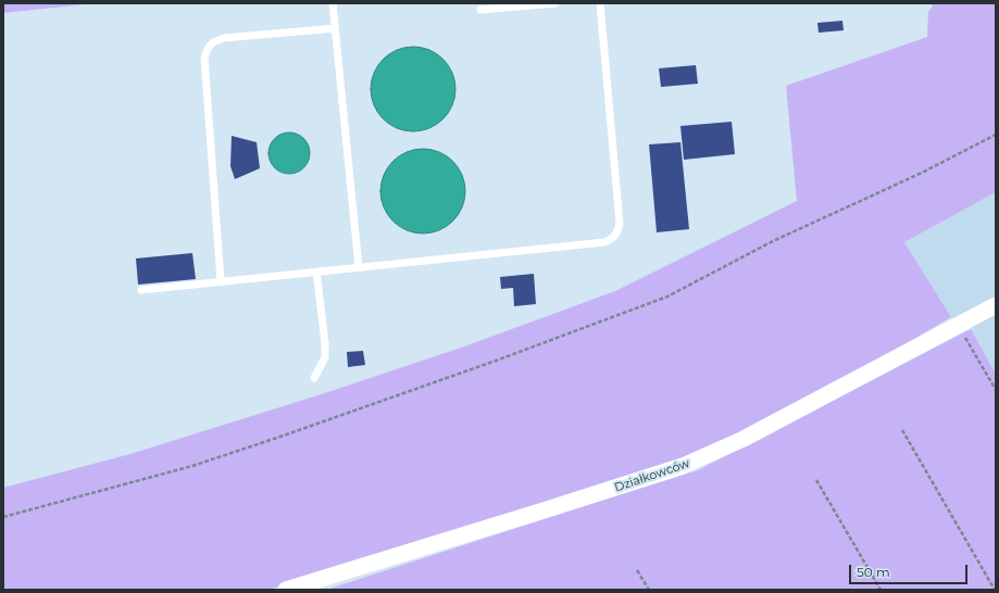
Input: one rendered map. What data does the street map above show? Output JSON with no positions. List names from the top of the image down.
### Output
{
  "streets": {
    "street": ["Działkowców"]
  },
  "scale_bar": "50 m"
}
